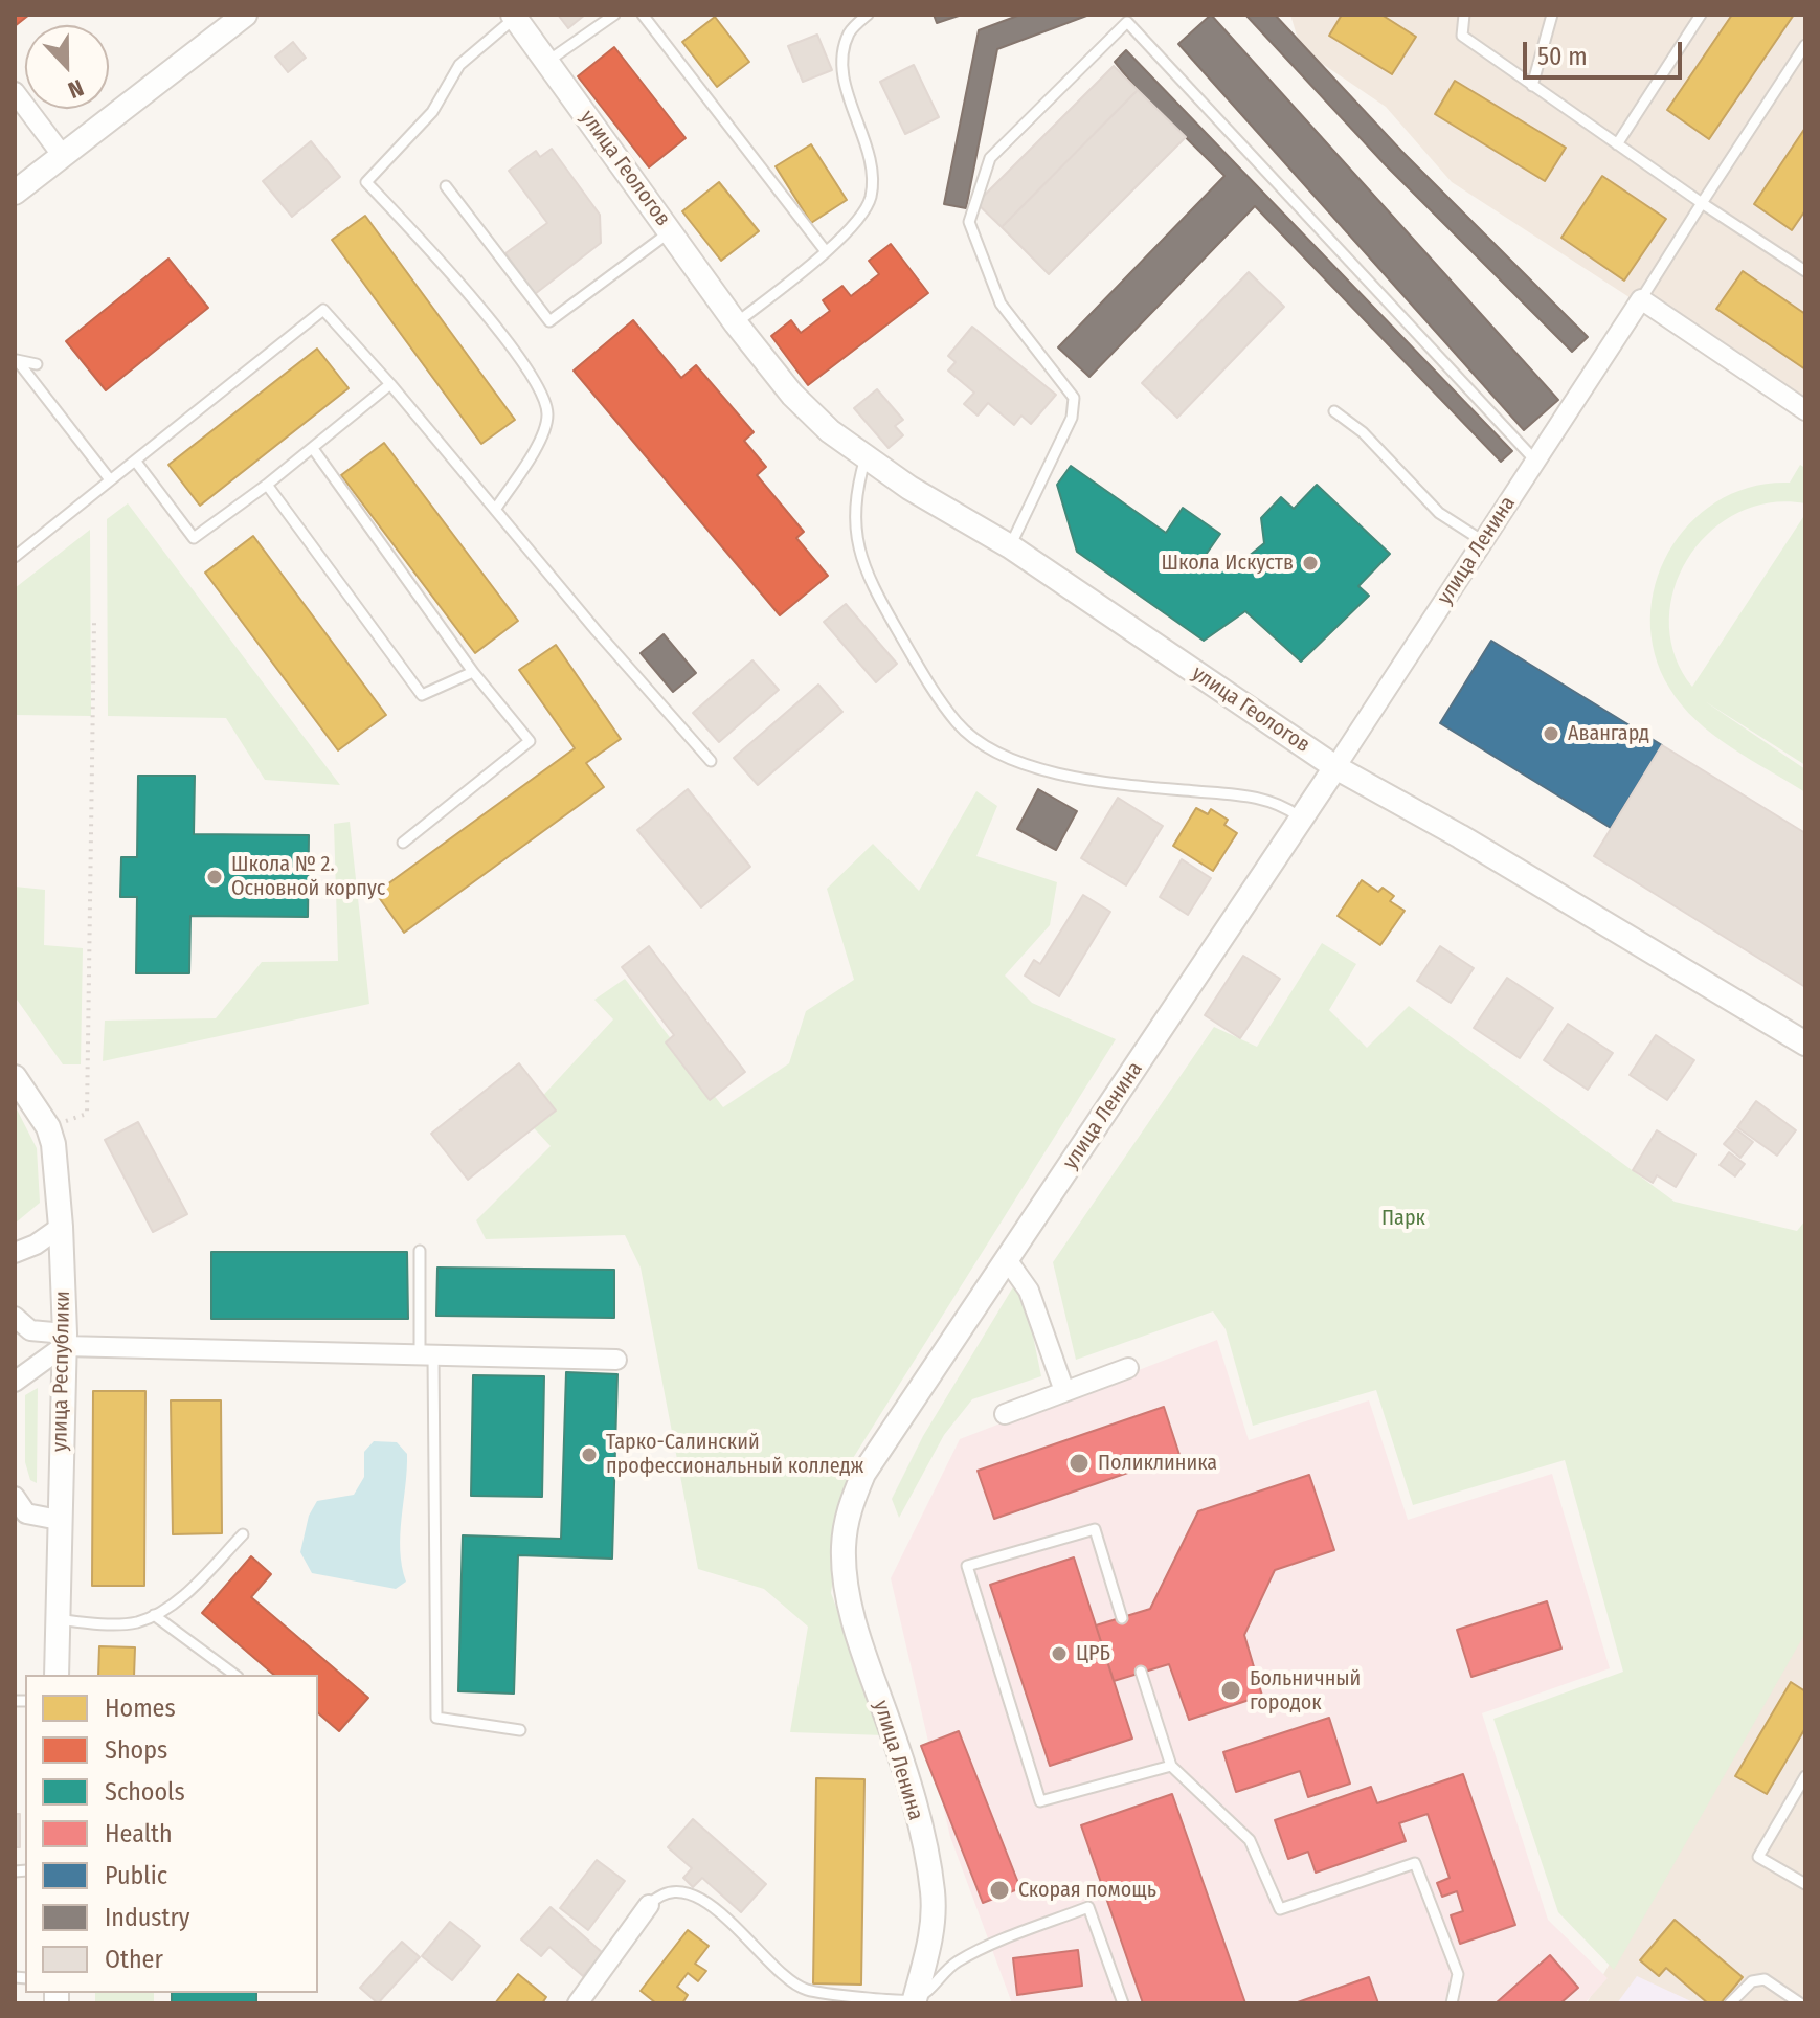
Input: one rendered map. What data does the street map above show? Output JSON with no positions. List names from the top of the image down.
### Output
{
  "streets": {
    "street": ["улица Геологов", "улица Ленина", "улица Республики"]
  },
  "crossings": [
    ["улица Геологов", "улица Ленина"]
  ],
  "parks": ["Парк"],
  "places": [
    "Школа Искуств",
    "Авангард",
    "Школа № 2. Основной корпус",
    "Тарко-Салинский профессиональный колледж",
    "Поликлиника",
    "ЦРБ",
    "Больничный городок",
    "Скорая помощь"
  ],
  "legend": [
    "Homes",
    "Shops",
    "Schools",
    "Health",
    "Public",
    "Industry",
    "Other"
  ],
  "scale_bar": "50 m",
  "north": "bottom"
}
